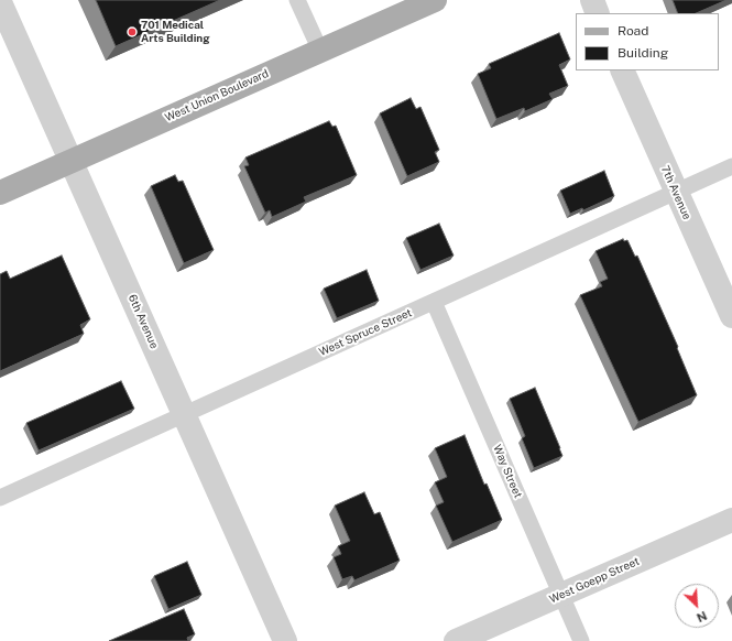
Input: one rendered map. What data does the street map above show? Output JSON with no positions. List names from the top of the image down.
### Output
{
  "streets": {
    "main road": ["West Union Boulevard"],
    "street": ["7th Avenue", "6th Avenue", "West Goepp Street"],
    "lane": ["West Spruce Street", "Way Street"]
  },
  "crossings": [
    ["West Union Boulevard", "6th Avenue"],
    ["7th Avenue", "West Spruce Street"],
    ["6th Avenue", "West Spruce Street"],
    ["West Spruce Street", "Way Street"],
    ["Way Street", "West Goepp Street"]
  ],
  "places": ["701 Medical Arts Building"],
  "legend": ["Road", "Building"],
  "north": "bottom right"
}
